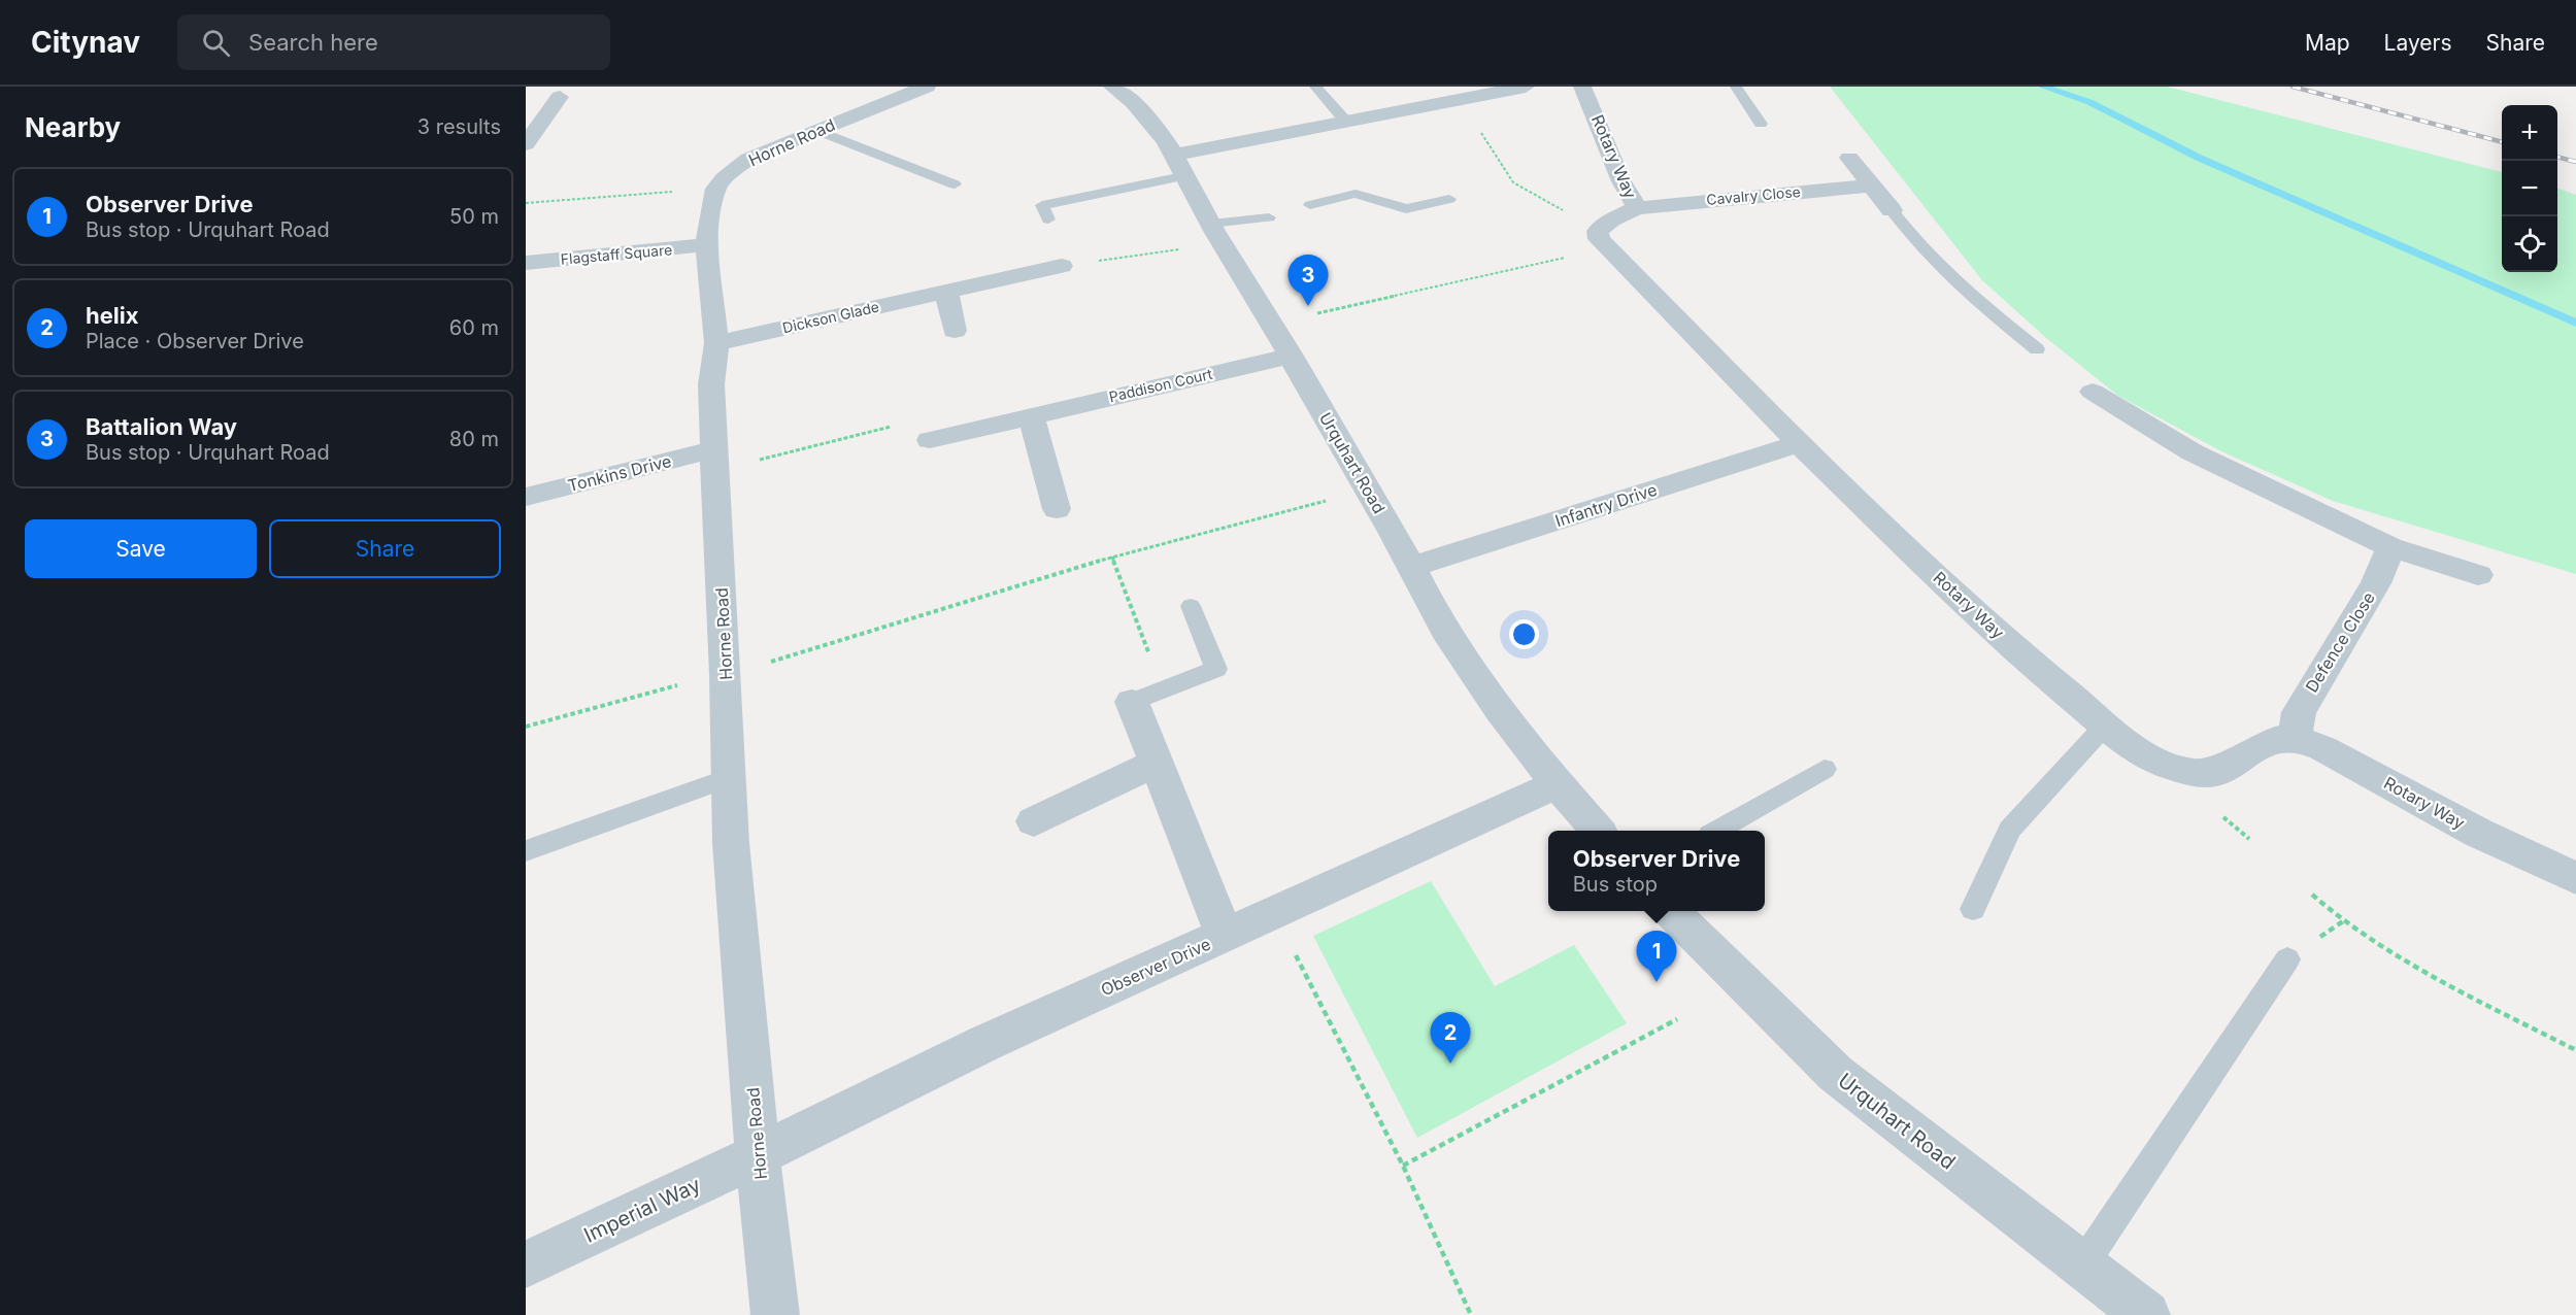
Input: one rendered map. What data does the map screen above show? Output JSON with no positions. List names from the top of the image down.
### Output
{
  "streets": {
    "street": [
      "Horne Road",
      "Rotary Way",
      "Cavalry Close",
      "Flagstaff Square",
      "Dickson Glade",
      "Paddison Court",
      "Urquhart Road",
      "Tonkins Drive",
      "Infantry Drive",
      "Defence Close",
      "Observer Drive",
      "Imperial Way"
    ]
  },
  "crossings": [
    ["Horne Road", "Flagstaff Square"],
    ["Horne Road", "Dickson Glade"],
    ["Horne Road", "Tonkins Drive"],
    ["Horne Road", "Observer Drive"],
    ["Horne Road", "Imperial Way"],
    ["Rotary Way", "Cavalry Close"],
    ["Rotary Way", "Infantry Drive"],
    ["Rotary Way", "Defence Close"],
    ["Paddison Court", "Urquhart Road"],
    ["Urquhart Road", "Infantry Drive"],
    ["Urquhart Road", "Observer Drive"],
    ["Observer Drive", "Imperial Way"]
  ],
  "page": {
    "header": "Citynav",
    "search": "Search here",
    "nav": ["Map", "Layers", "Share"],
    "heading": ["Nearby", "3 results"],
    "map_buttons": ["+", "−"],
    "list": [
      {
        "mark": "1",
        "name": "Observer Drive",
        "note": "Bus stop · Urquhart Road",
        "value": "50 m"
      },
      {
        "mark": "2",
        "name": "helix",
        "note": "Place · Observer Drive",
        "value": "60 m"
      },
      {
        "mark": "3",
        "name": "Battalion Way",
        "note": "Bus stop · Urquhart Road",
        "value": "80 m"
      }
    ],
    "pins": ["3", "1", "2"],
    "buttons": ["Save", "Share"],
    "popup": ["Observer Drive", "Bus stop"]
  }
}
